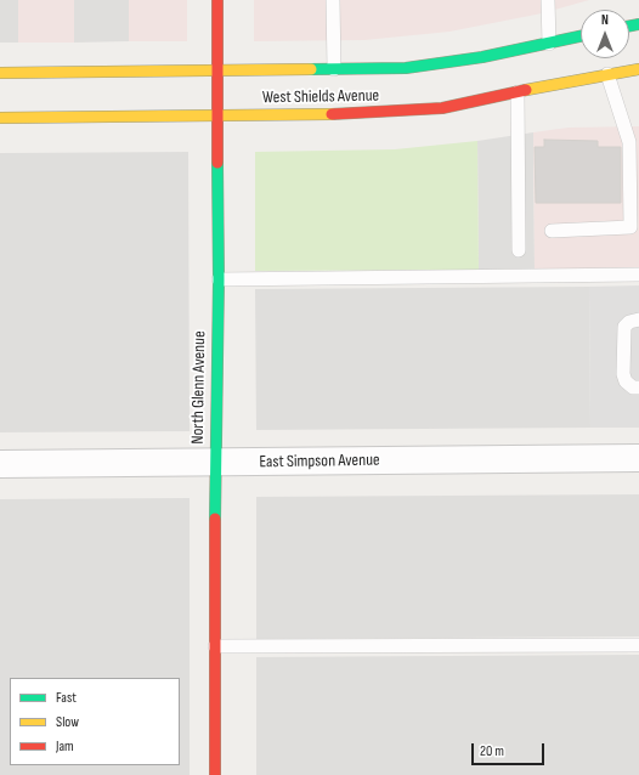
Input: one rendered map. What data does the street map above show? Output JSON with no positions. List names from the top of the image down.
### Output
{
  "streets": {
    "main road": ["West Shields Avenue", "North Glenn Avenue"],
    "street": ["East Simpson Avenue"]
  },
  "crossings": [
    ["West Shields Avenue", "North Glenn Avenue"],
    ["North Glenn Avenue", "East Simpson Avenue"]
  ],
  "legend": ["Fast", "Slow", "Jam"],
  "scale_bar": "20 m",
  "north": "top"
}
